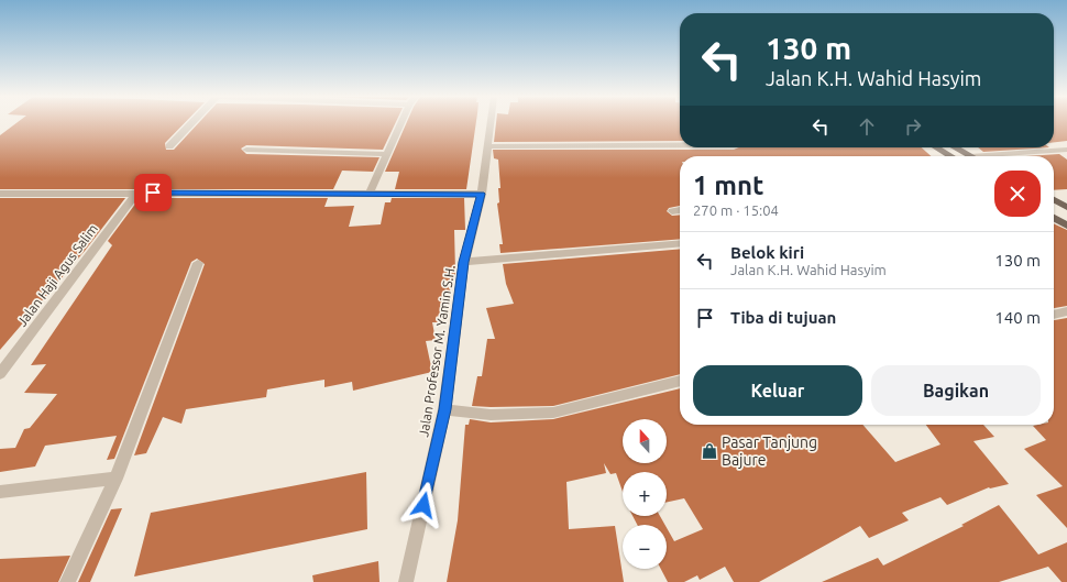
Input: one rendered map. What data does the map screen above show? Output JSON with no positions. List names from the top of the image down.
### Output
{
  "streets": {
    "street": ["Jalan Haji Agus Salim", "Jalan Professor M. Yamin S.H."]
  },
  "places": {
    "shop": ["Pasar Tanjung Bajure"]
  },
  "north": "top",
  "page": {
    "turn": ["130 m", "Jalan K.H. Wahid Hasyim"],
    "heading": ["1 mnt", "270 m · 15:04"],
    "list": [
      {
        "name": "Belok kiri",
        "note": "Jalan K.H. Wahid Hasyim",
        "value": "130 m"
      },
      {
        "name": "Tiba di tujuan",
        "value": "140 m"
      }
    ],
    "buttons": ["Keluar", "Bagikan"],
    "map_buttons": ["+", "−"]
  }
}
